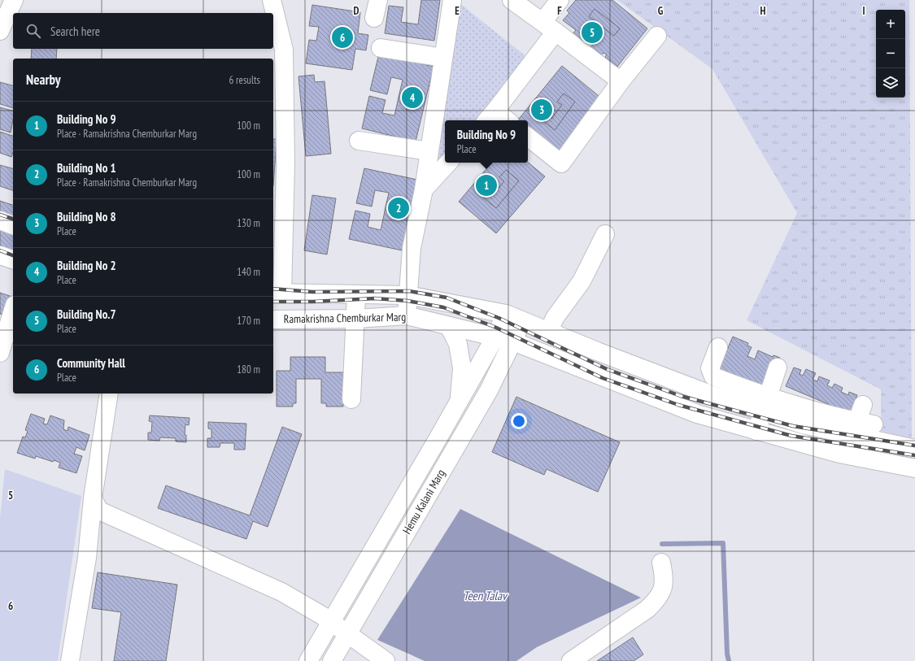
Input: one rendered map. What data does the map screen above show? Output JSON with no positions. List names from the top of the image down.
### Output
{
  "streets": {
    "main road": ["Ramakrishna Chemburkar Marg", "Hemu Kalani Marg"]
  },
  "crossings": [
    ["Ramakrishna Chemburkar Marg", "Hemu Kalani Marg"]
  ],
  "water": ["Teen Talav"],
  "page": {
    "map_buttons": ["+", "−"],
    "search": "Search here",
    "pins": [
      "5",
      "6",
      "4",
      "3",
      "1",
      "2"
    ],
    "heading": ["Nearby", "6 results"],
    "list": [
      {
        "mark": "1",
        "name": "Building No 9",
        "note": "Place · Ramakrishna Chemburkar Marg",
        "value": "100 m"
      },
      {
        "mark": "2",
        "name": "Building No 1",
        "note": "Place · Ramakrishna Chemburkar Marg",
        "value": "100 m"
      },
      {
        "mark": "3",
        "name": "Building No 8",
        "note": "Place",
        "value": "130 m"
      },
      {
        "mark": "4",
        "name": "Building No 2",
        "note": "Place",
        "value": "140 m"
      },
      {
        "mark": "5",
        "name": "Building No.7",
        "note": "Place",
        "value": "170 m"
      },
      {
        "mark": "6",
        "name": "Community Hall",
        "note": "Place",
        "value": "180 m"
      }
    ],
    "popup": ["Building No 9", "Place"]
  },
  "grid": {
    "columns": [
      "D",
      "E",
      "F",
      "G",
      "H",
      "I"
    ],
    "rows": ["5", "6"]
  }
}
